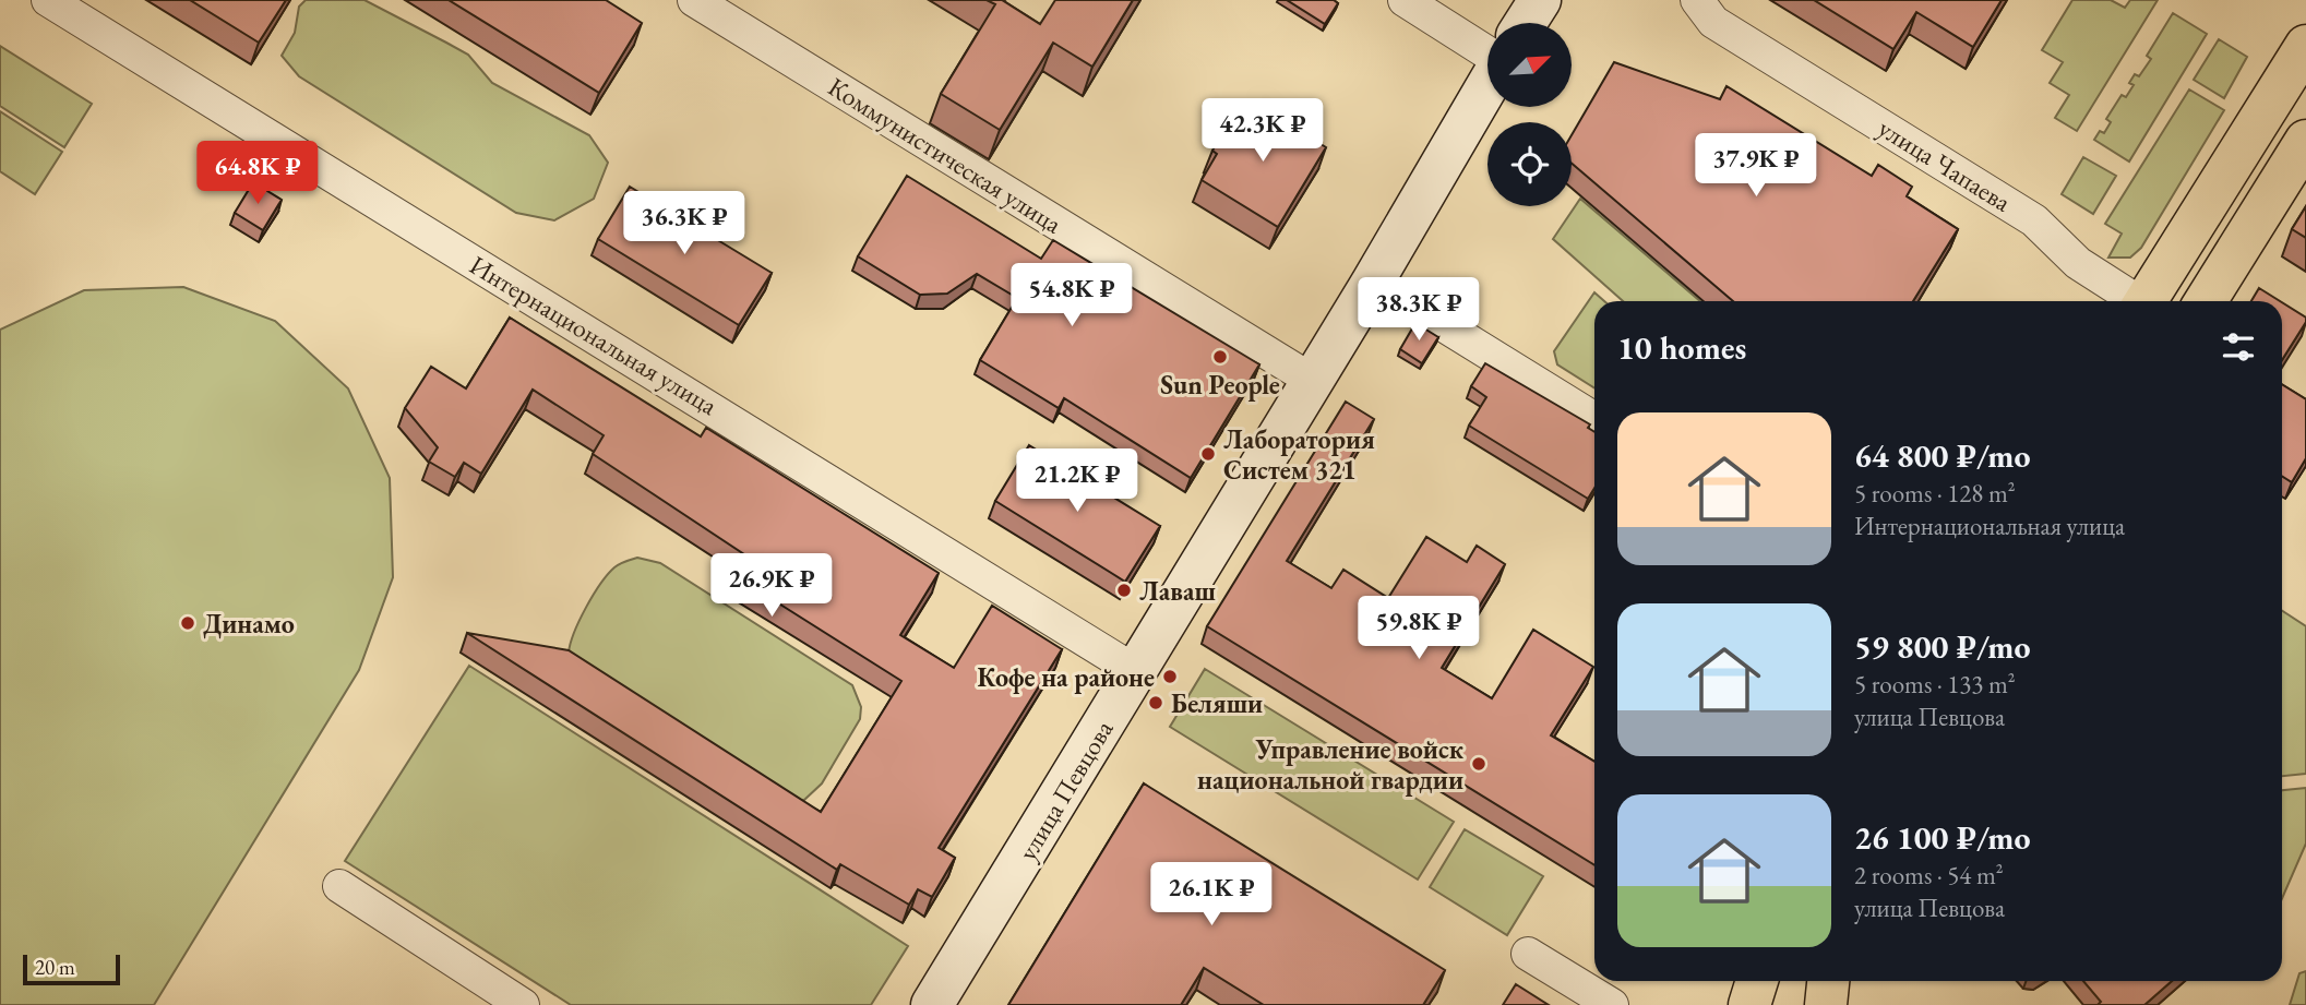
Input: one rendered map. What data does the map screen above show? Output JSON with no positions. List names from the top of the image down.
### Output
{
  "streets": {
    "street": [
      "Коммунистическая улица",
      "улица Чапаева",
      "Интернациональная улица",
      "улица Певцова"
    ]
  },
  "crossings": [
    ["Коммунистическая улица", "улица Певцова"],
    ["Интернациональная улица", "улица Певцова"]
  ],
  "places": [
    "Sun People",
    "Лаборатория Систем 321",
    "Лаваш",
    "Динамо",
    "Кофе на районе",
    "Беляши",
    "Управление войск национальной гвардии"
  ],
  "scale_bar": "20 m",
  "north": "top right",
  "page": {
    "price": [
      "42.3K ₽",
      "37.9K ₽",
      "64.8K ₽",
      "36.3K ₽",
      "54.8K ₽",
      "38.3K ₽",
      "21.2K ₽",
      "26.9K ₽",
      "59.8K ₽",
      "26.1K ₽"
    ],
    "heading": "10 homes",
    "list": [
      {
        "name": "64 800 ₽/mo",
        "note": "5 rooms · 128 m² · Интернациональная улица"
      },
      {
        "name": "59 800 ₽/mo",
        "note": "5 rooms · 133 m² · улица Певцова"
      },
      {
        "name": "26 100 ₽/mo",
        "note": "2 rooms · 54 m² · улица Певцова"
      }
    ],
    "scale": "20 m"
  }
}
